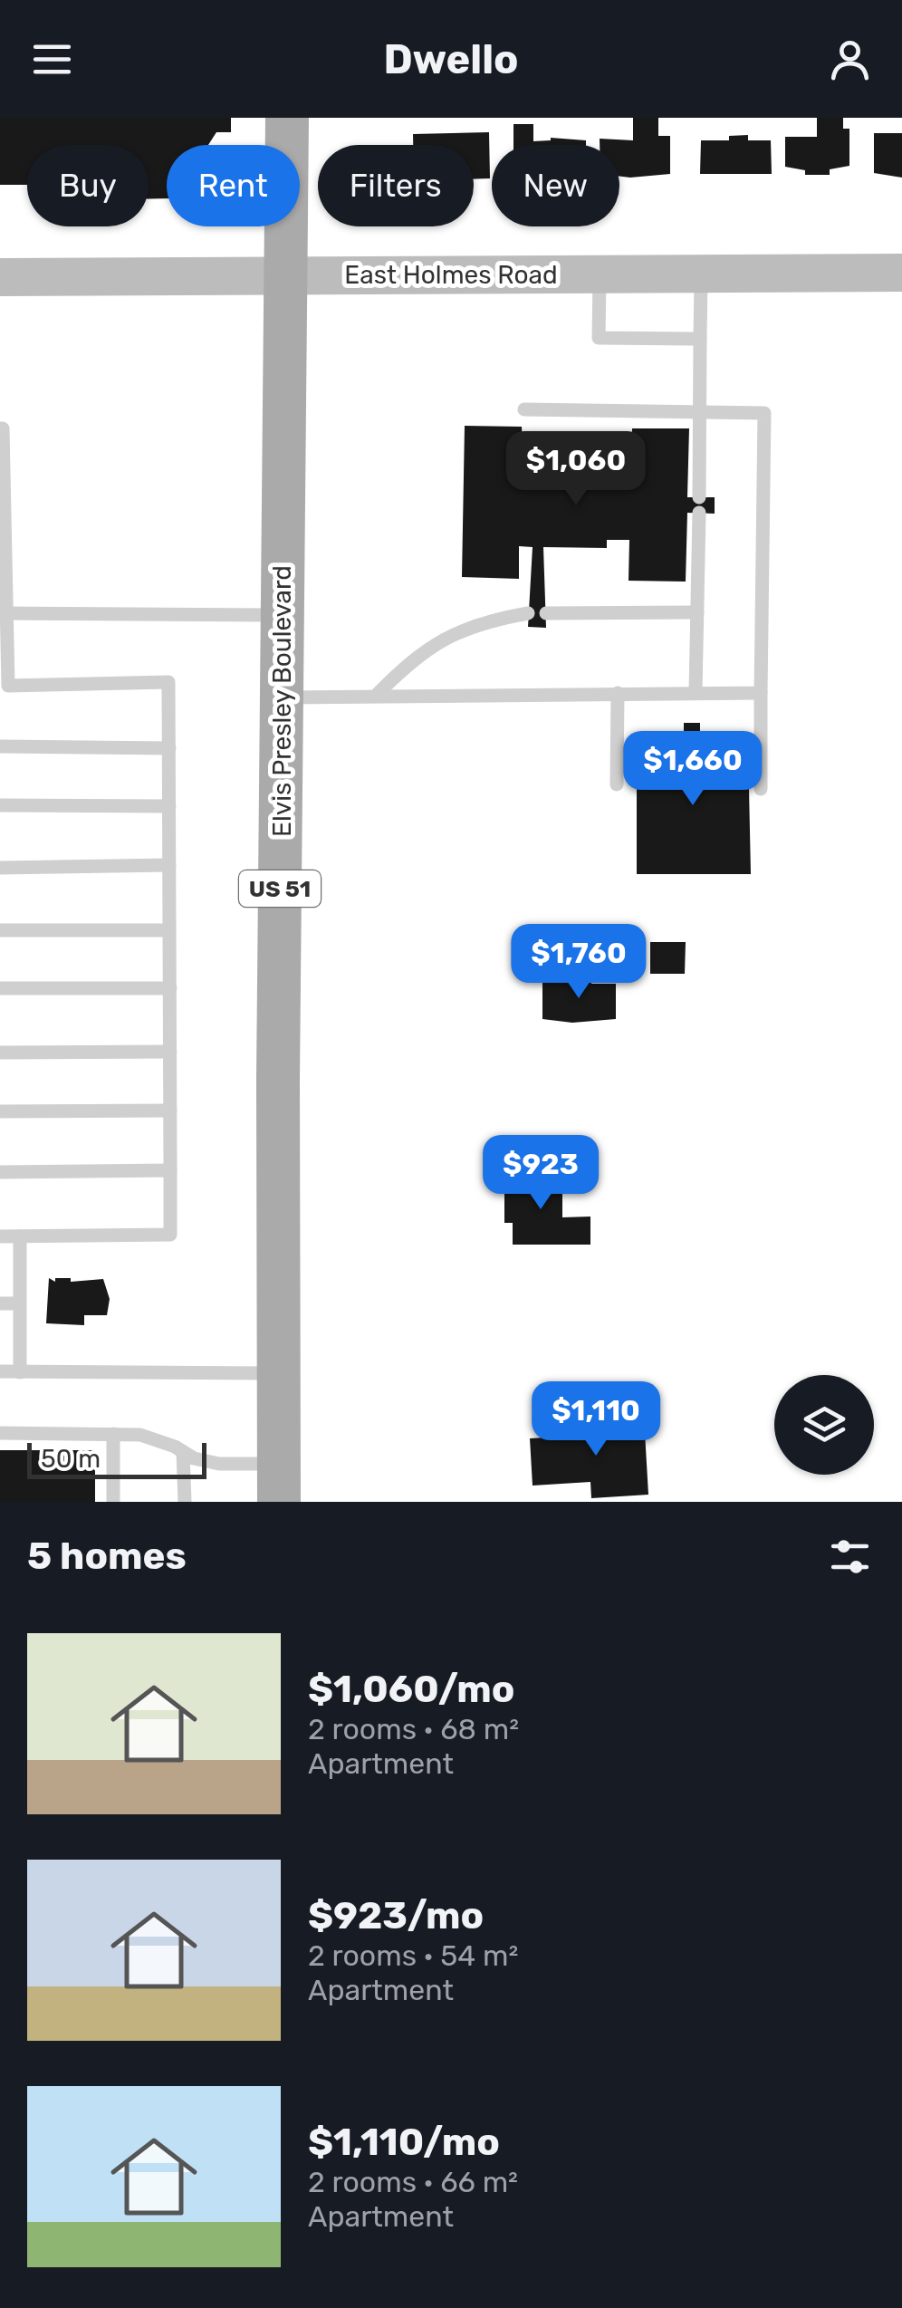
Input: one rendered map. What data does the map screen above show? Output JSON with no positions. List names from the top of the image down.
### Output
{
  "streets": {
    "main road": ["East Holmes Road", "Elvis Presley Boulevard", "US 51"]
  },
  "crossings": [
    ["East Holmes Road", "Elvis Presley Boulevard"]
  ],
  "scale_bar": "50 m",
  "page": {
    "header": "Dwello",
    "chip": [
      "Buy",
      "Rent",
      "Filters",
      "New"
    ],
    "price": [
      "$1,060",
      "$1,660",
      "$1,760",
      "$923",
      "$1,110"
    ],
    "scale": "50 m",
    "heading": "5 homes",
    "list": [
      {
        "name": "$1,060/mo",
        "note": "2 rooms · 68 m² · Apartment"
      },
      {
        "name": "$923/mo",
        "note": "2 rooms · 54 m² · Apartment"
      },
      {
        "name": "$1,110/mo",
        "note": "2 rooms · 66 m² · Apartment"
      }
    ]
  }
}
